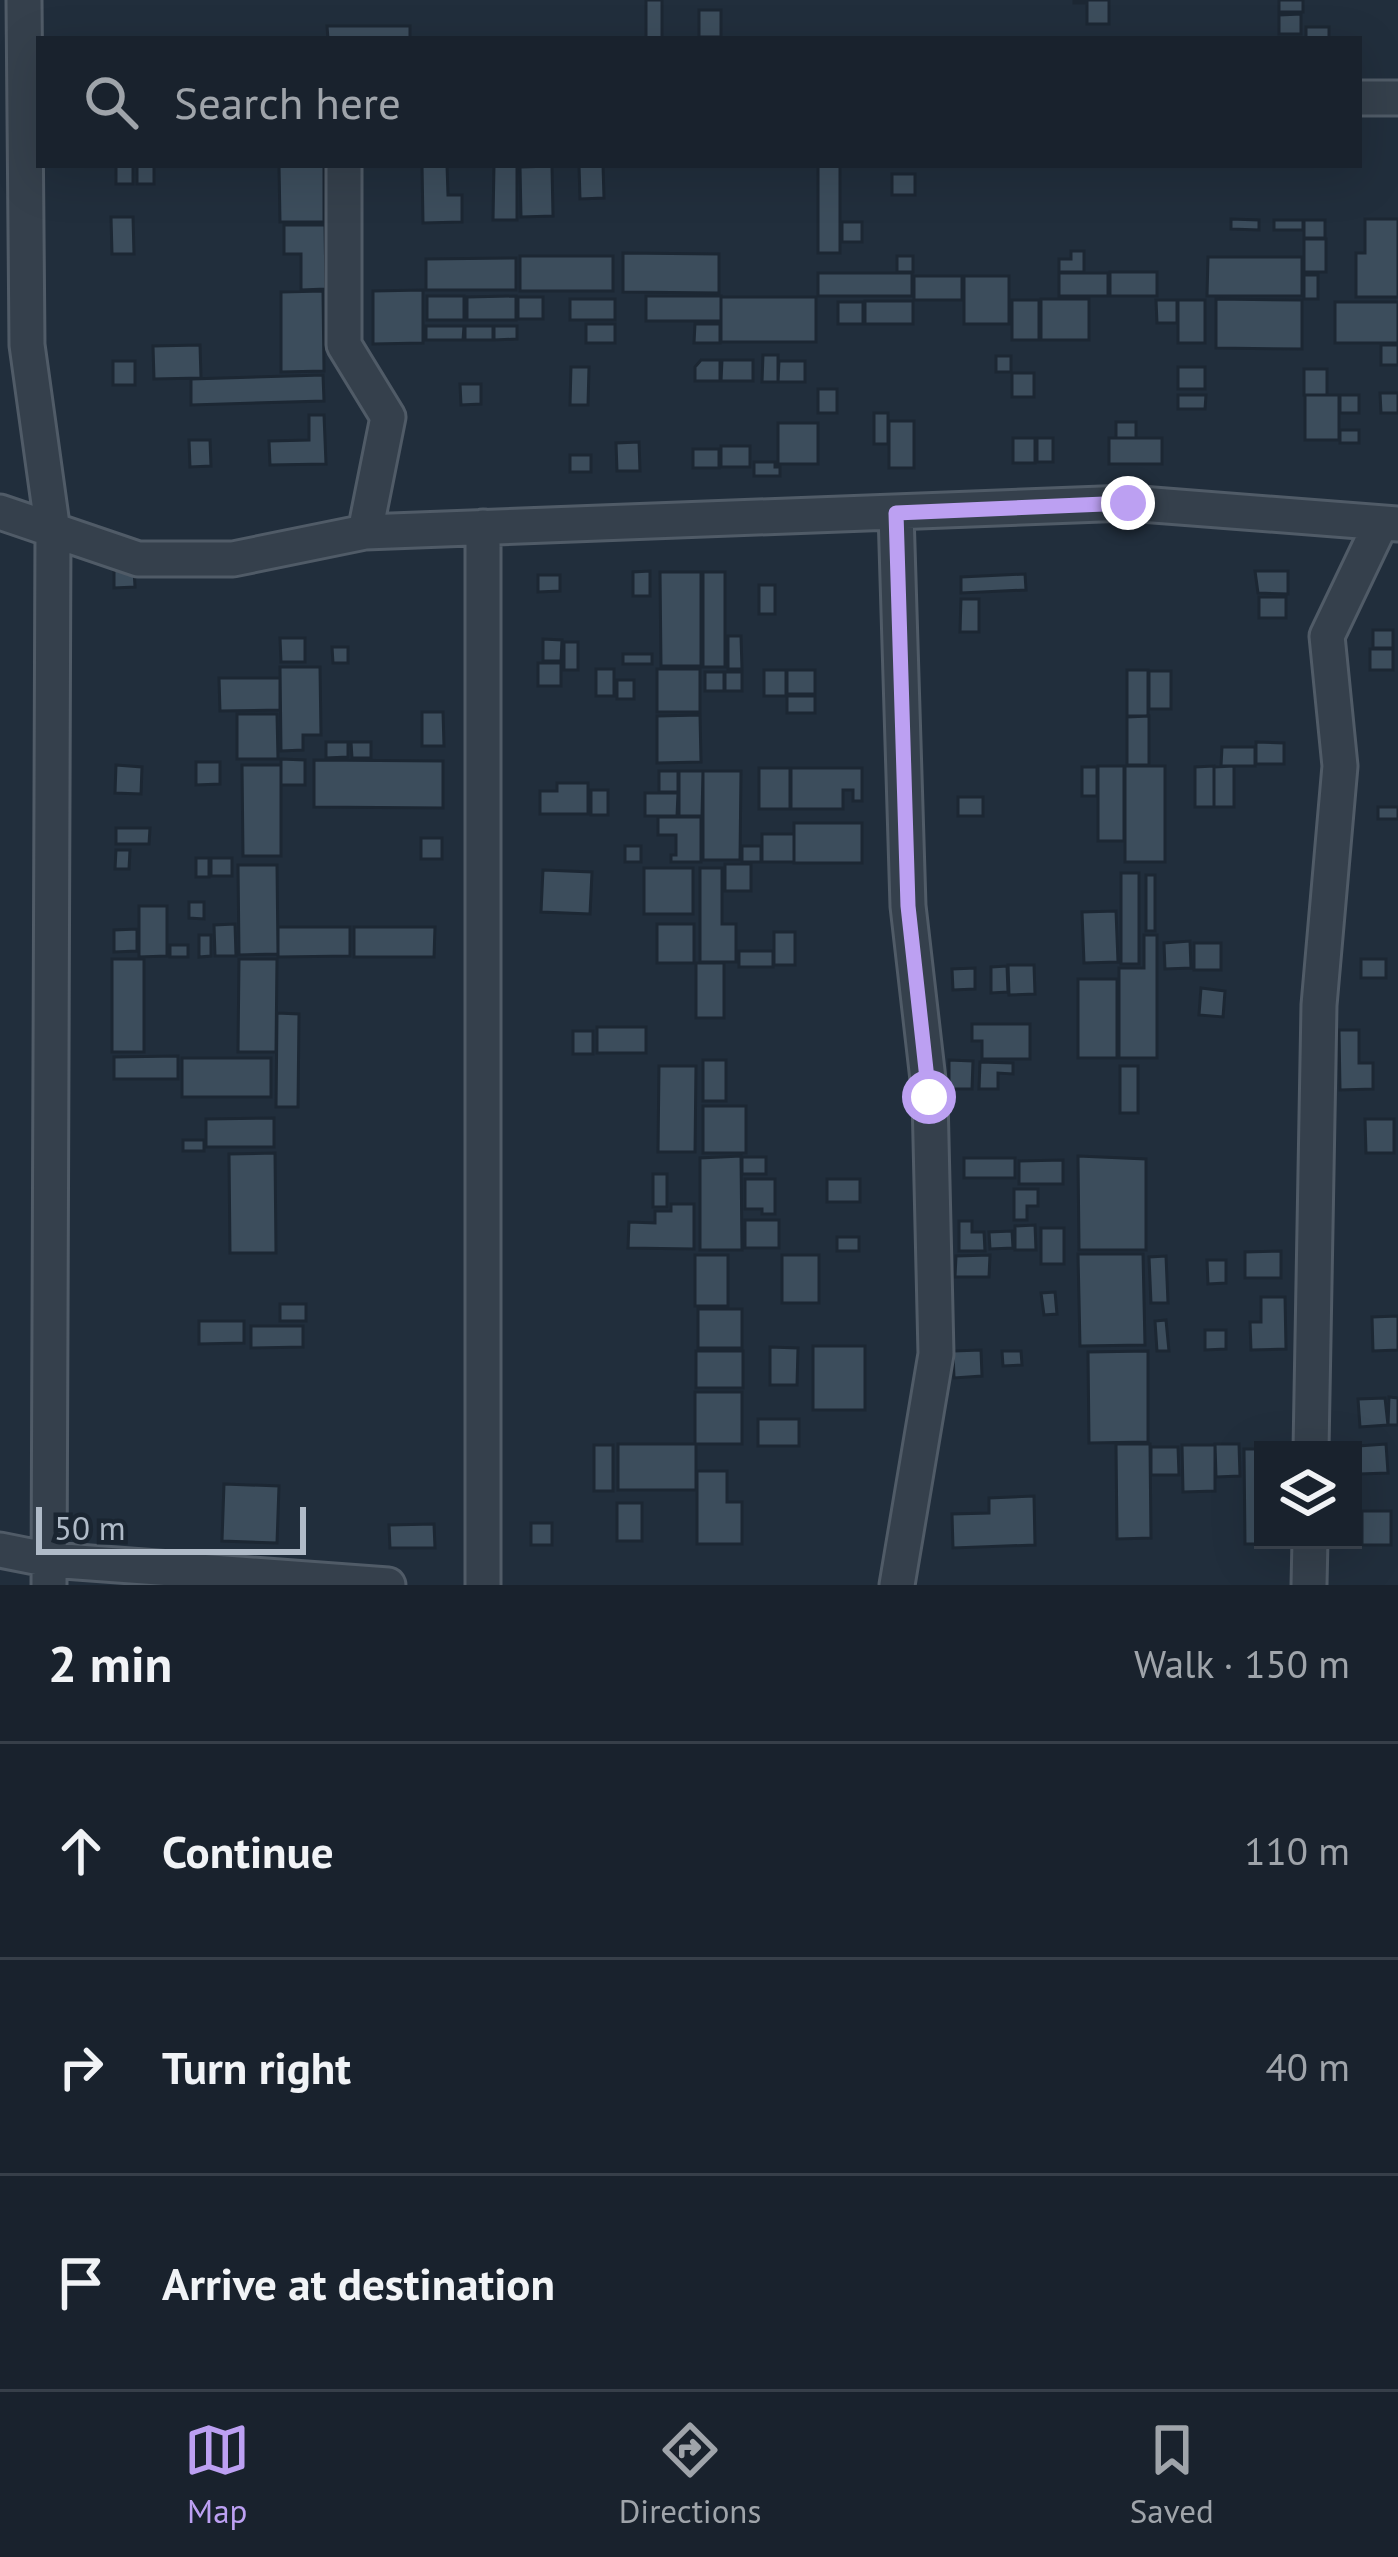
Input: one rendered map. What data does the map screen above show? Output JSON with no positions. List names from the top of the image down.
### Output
{
  "scale_bar": "50 m",
  "page": {
    "search": "Search here",
    "scale": "50 m",
    "heading": ["2 min", "Walk · 150 m"],
    "list": [
      ["Continue", "110 m"],
      ["Turn right", "40 m"],
      "Arrive at destination"
    ],
    "nav": ["Map", "Directions", "Saved"]
  }
}
